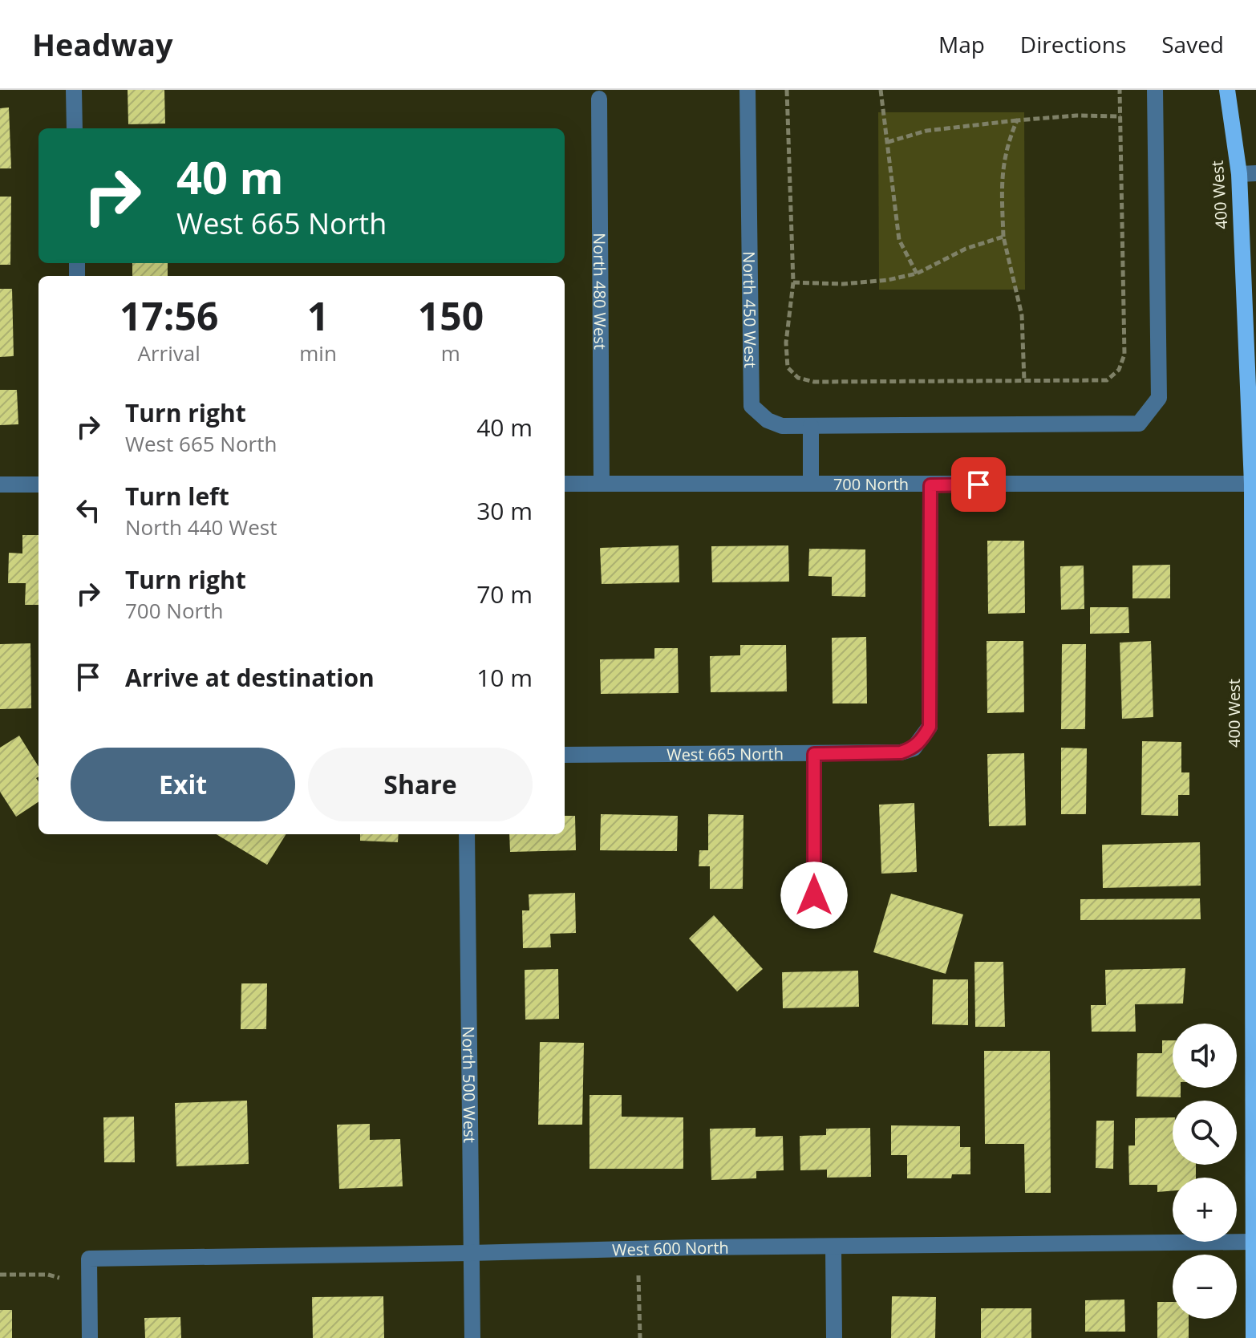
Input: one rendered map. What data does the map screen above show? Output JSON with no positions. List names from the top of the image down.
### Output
{
  "streets": {
    "main road": ["400 West"],
    "street": [
      "North 480 West",
      "North 450 West",
      "700 North",
      "West 665 North",
      "North 500 West",
      "West 600 North"
    ]
  },
  "crossings": [
    ["400 West", "700 North"],
    ["400 West", "West 600 North"],
    ["North 480 West", "700 North"],
    ["700 North", "West 665 North"],
    ["North 500 West", "West 600 North"]
  ],
  "page": {
    "header": "Headway",
    "nav": ["Map", "Directions", "Saved"],
    "turn": ["40 m", "West 665 North"],
    "eta": [
      "17:56",
      "Arrival",
      "1",
      "min",
      "150",
      "m"
    ],
    "list": [
      {
        "name": "Turn right",
        "note": "West 665 North",
        "value": "40 m"
      },
      {
        "name": "Turn left",
        "note": "North 440 West",
        "value": "30 m"
      },
      {
        "name": "Turn right",
        "note": "700 North",
        "value": "70 m"
      },
      {
        "name": "Arrive at destination",
        "value": "10 m"
      }
    ],
    "buttons": ["Exit", "Share"],
    "map_buttons": ["+", "−"]
  }
}
